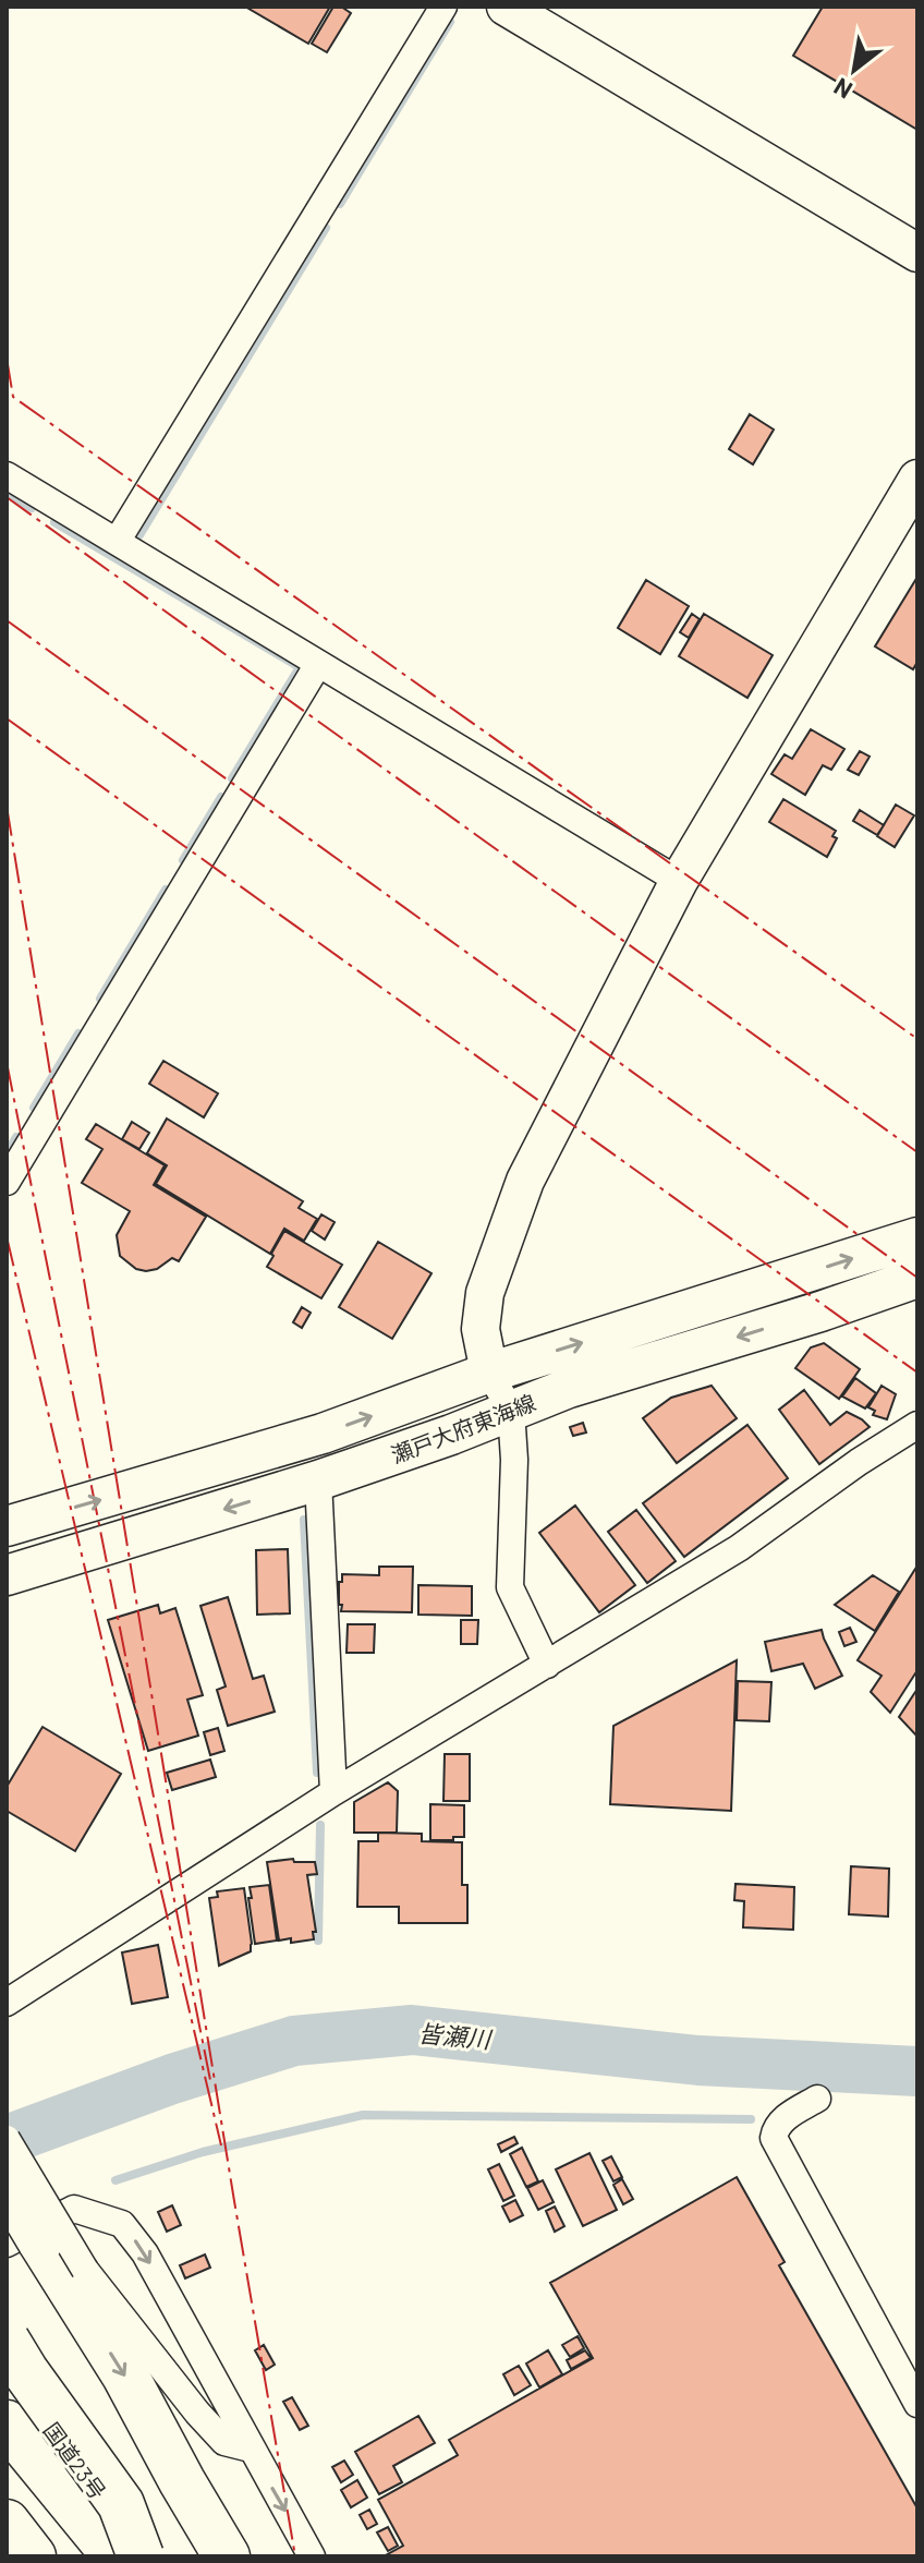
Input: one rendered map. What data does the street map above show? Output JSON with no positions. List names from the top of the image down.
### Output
{
  "streets": {
    "highway": ["国道23号"],
    "main road": ["瀬戸大府東海線"]
  },
  "water": ["皆瀬川"],
  "north": "bottom left"
}
